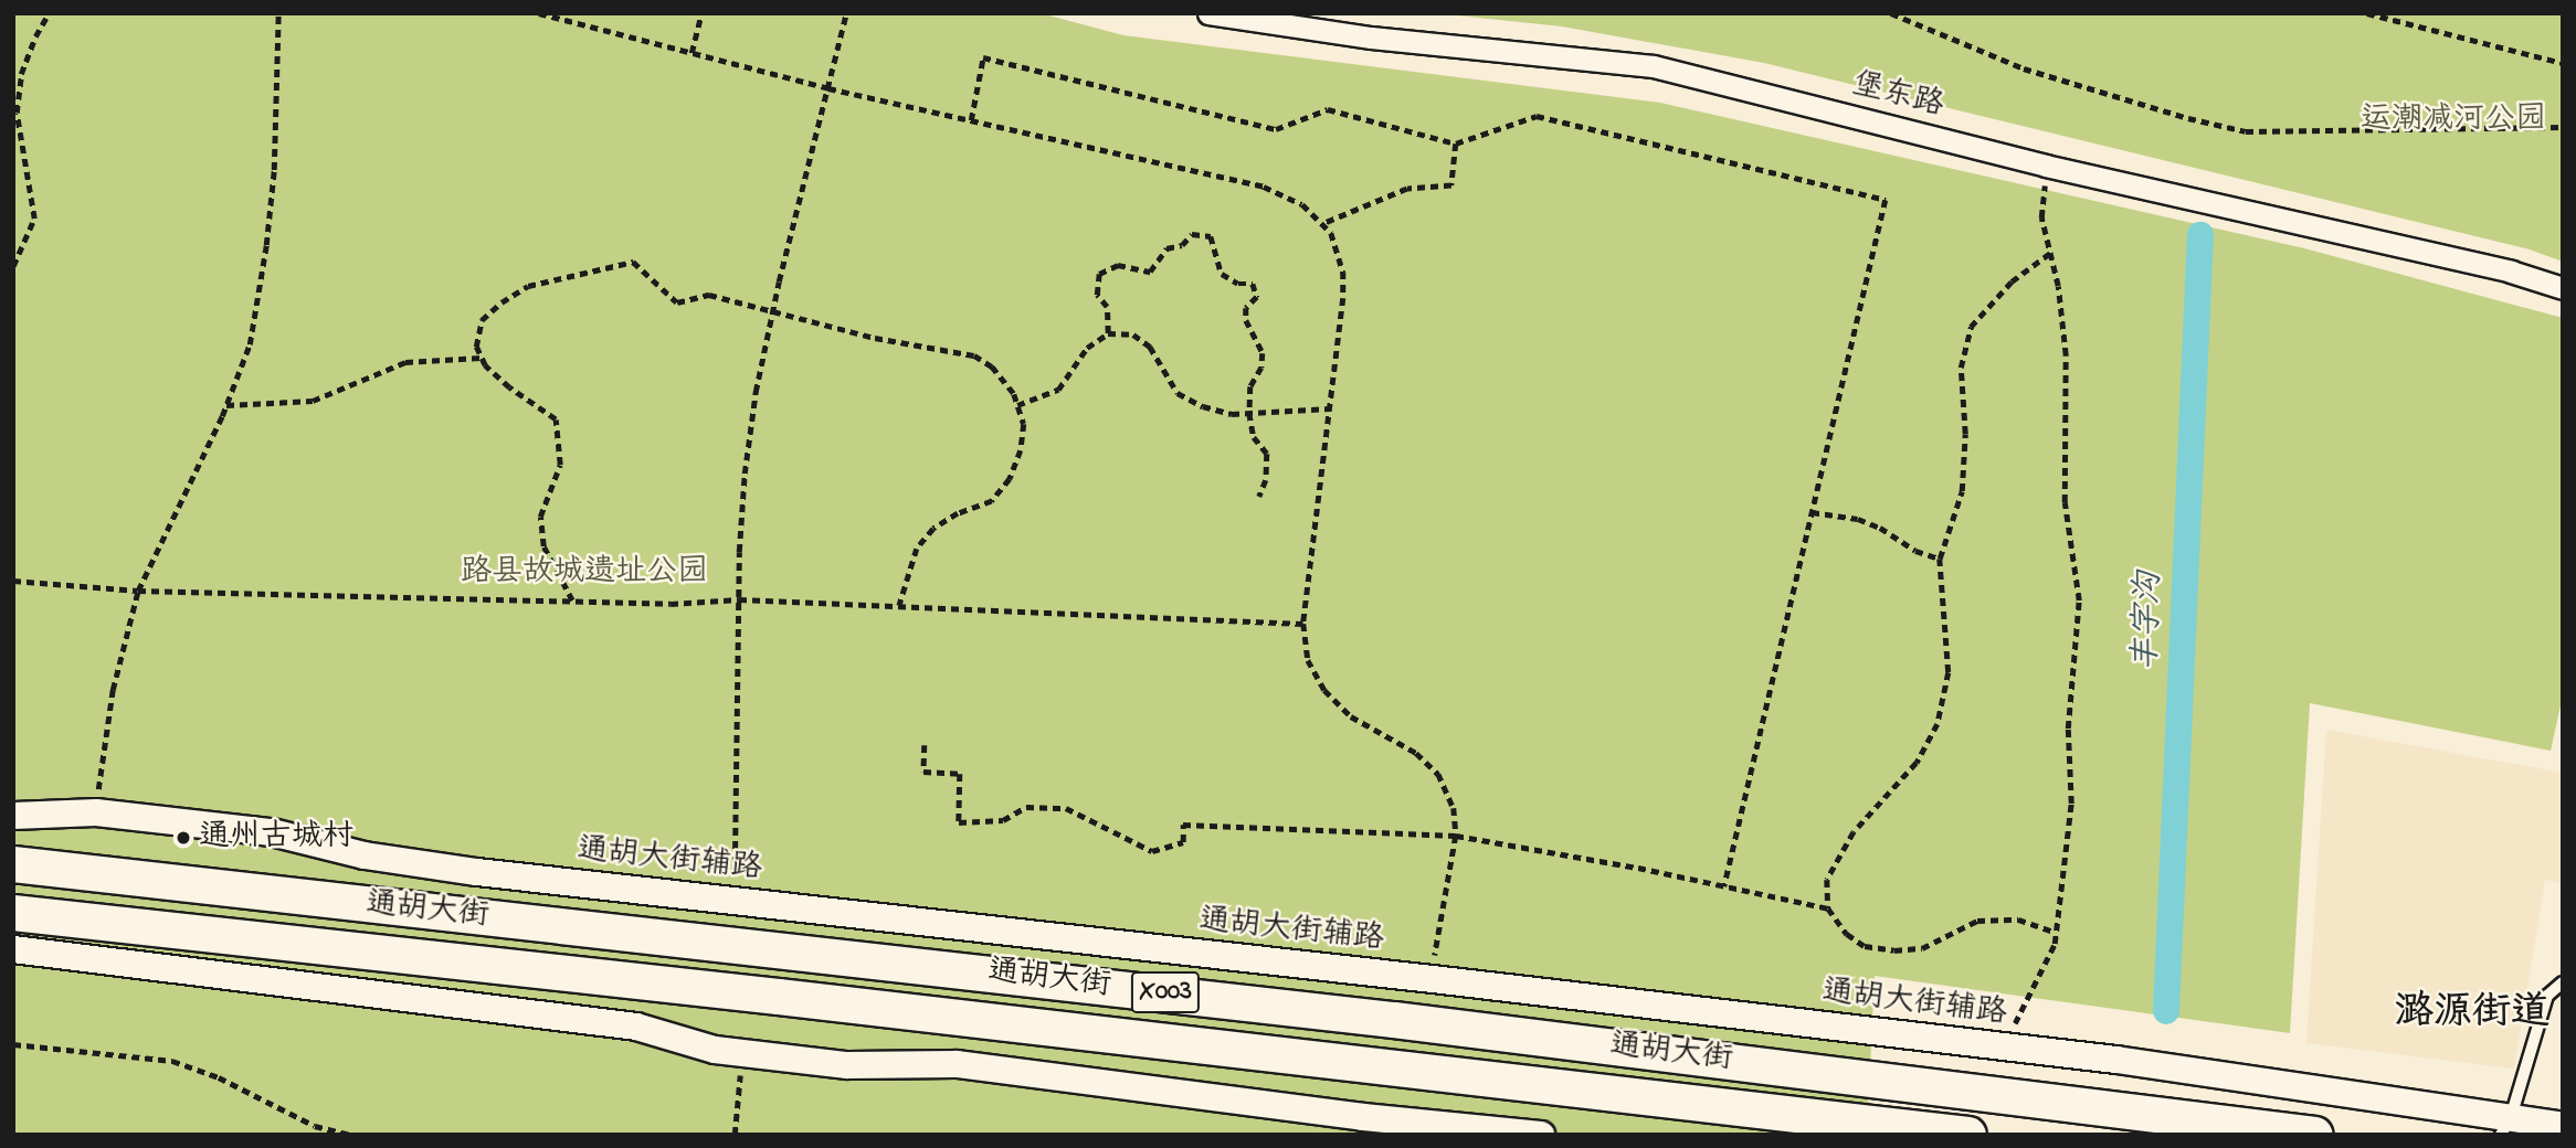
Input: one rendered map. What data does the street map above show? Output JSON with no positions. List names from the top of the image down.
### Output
{
  "streets": {
    "main road": ["通胡大街", "X003"],
    "street": ["堡东路", "通胡大街辅路"]
  },
  "districts": ["潞源街道"],
  "water": ["丰字沟"],
  "parks": ["运潮减河公园", "路县故城遗址公园"],
  "places": ["通州古城村"]
}
